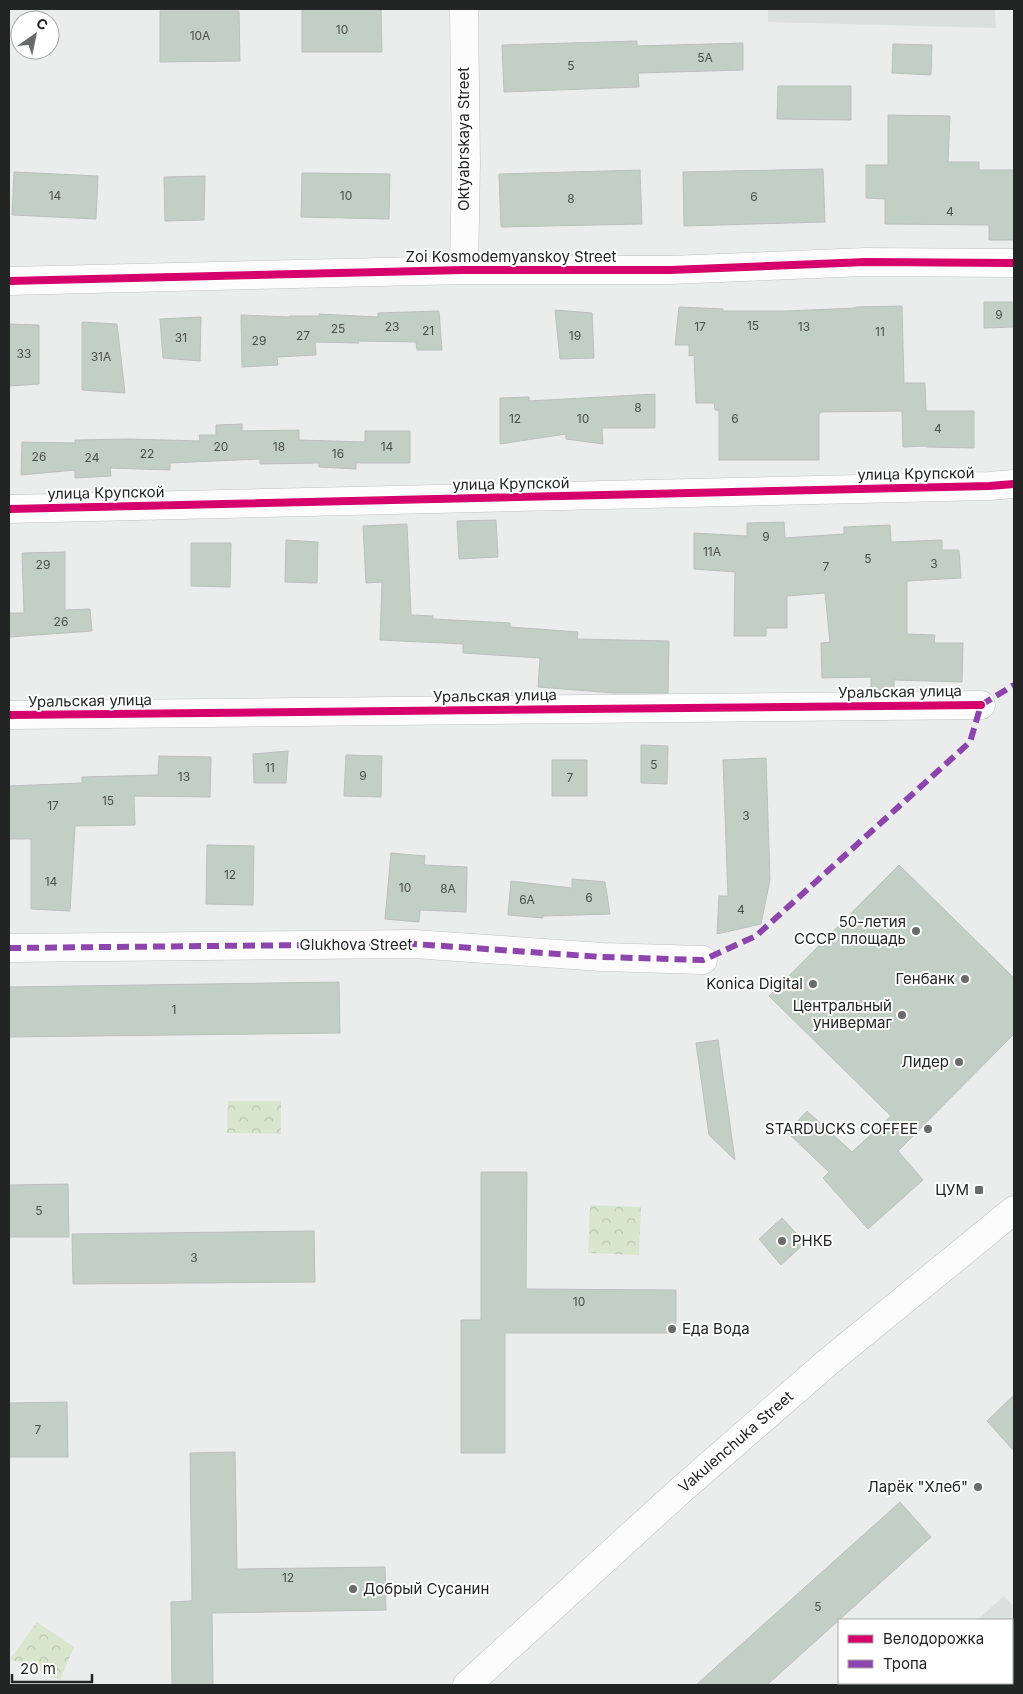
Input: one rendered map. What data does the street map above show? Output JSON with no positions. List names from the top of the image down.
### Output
{
  "streets": {
    "street": [
      "Oktyabrskaya Street",
      "Zoi Kosmodemyanskoy Street",
      "улица Крупской",
      "Уральская улица",
      "Glukhova Street",
      "Vakulenchuka Street"
    ]
  },
  "crossings": [
    ["Oktyabrskaya Street", "Zoi Kosmodemyanskoy Street"]
  ],
  "places": {
    "other": [
      "50-летия СССР площадь",
      "Генбанк",
      "Konica Digital",
      "Центральный универмаг",
      "Лидер",
      "STARDUCKS COFFEE",
      "РНКБ",
      "Еда Вода",
      "Ларёк \"Хлеб\"",
      "Добрый Сусанин"
    ],
    "transit": ["ЦУМ"]
  },
  "house_numbers": [
    "10",
    "10А",
    "5А",
    "5",
    "14",
    "10",
    "6",
    "8",
    "4",
    "9",
    "15",
    "23",
    "17",
    "13",
    "25",
    "21",
    "11",
    "27",
    "19",
    "31",
    "29",
    "33",
    "31А",
    "8",
    "12",
    "10",
    "6",
    "4",
    "20",
    "18",
    "14",
    "22",
    "16",
    "26",
    "24",
    "9",
    "11А",
    "5",
    "3",
    "29",
    "7",
    "26",
    "5",
    "11",
    "9",
    "13",
    "7",
    "15",
    "17",
    "3",
    "12",
    "14",
    "10",
    "8А",
    "6",
    "6А",
    "4",
    "1",
    "5",
    "3",
    "10",
    "7",
    "12",
    "5"
  ],
  "legend": ["Велодорожка", "Тропа"],
  "scale_bar": "20 m",
  "north": "top right"
}
